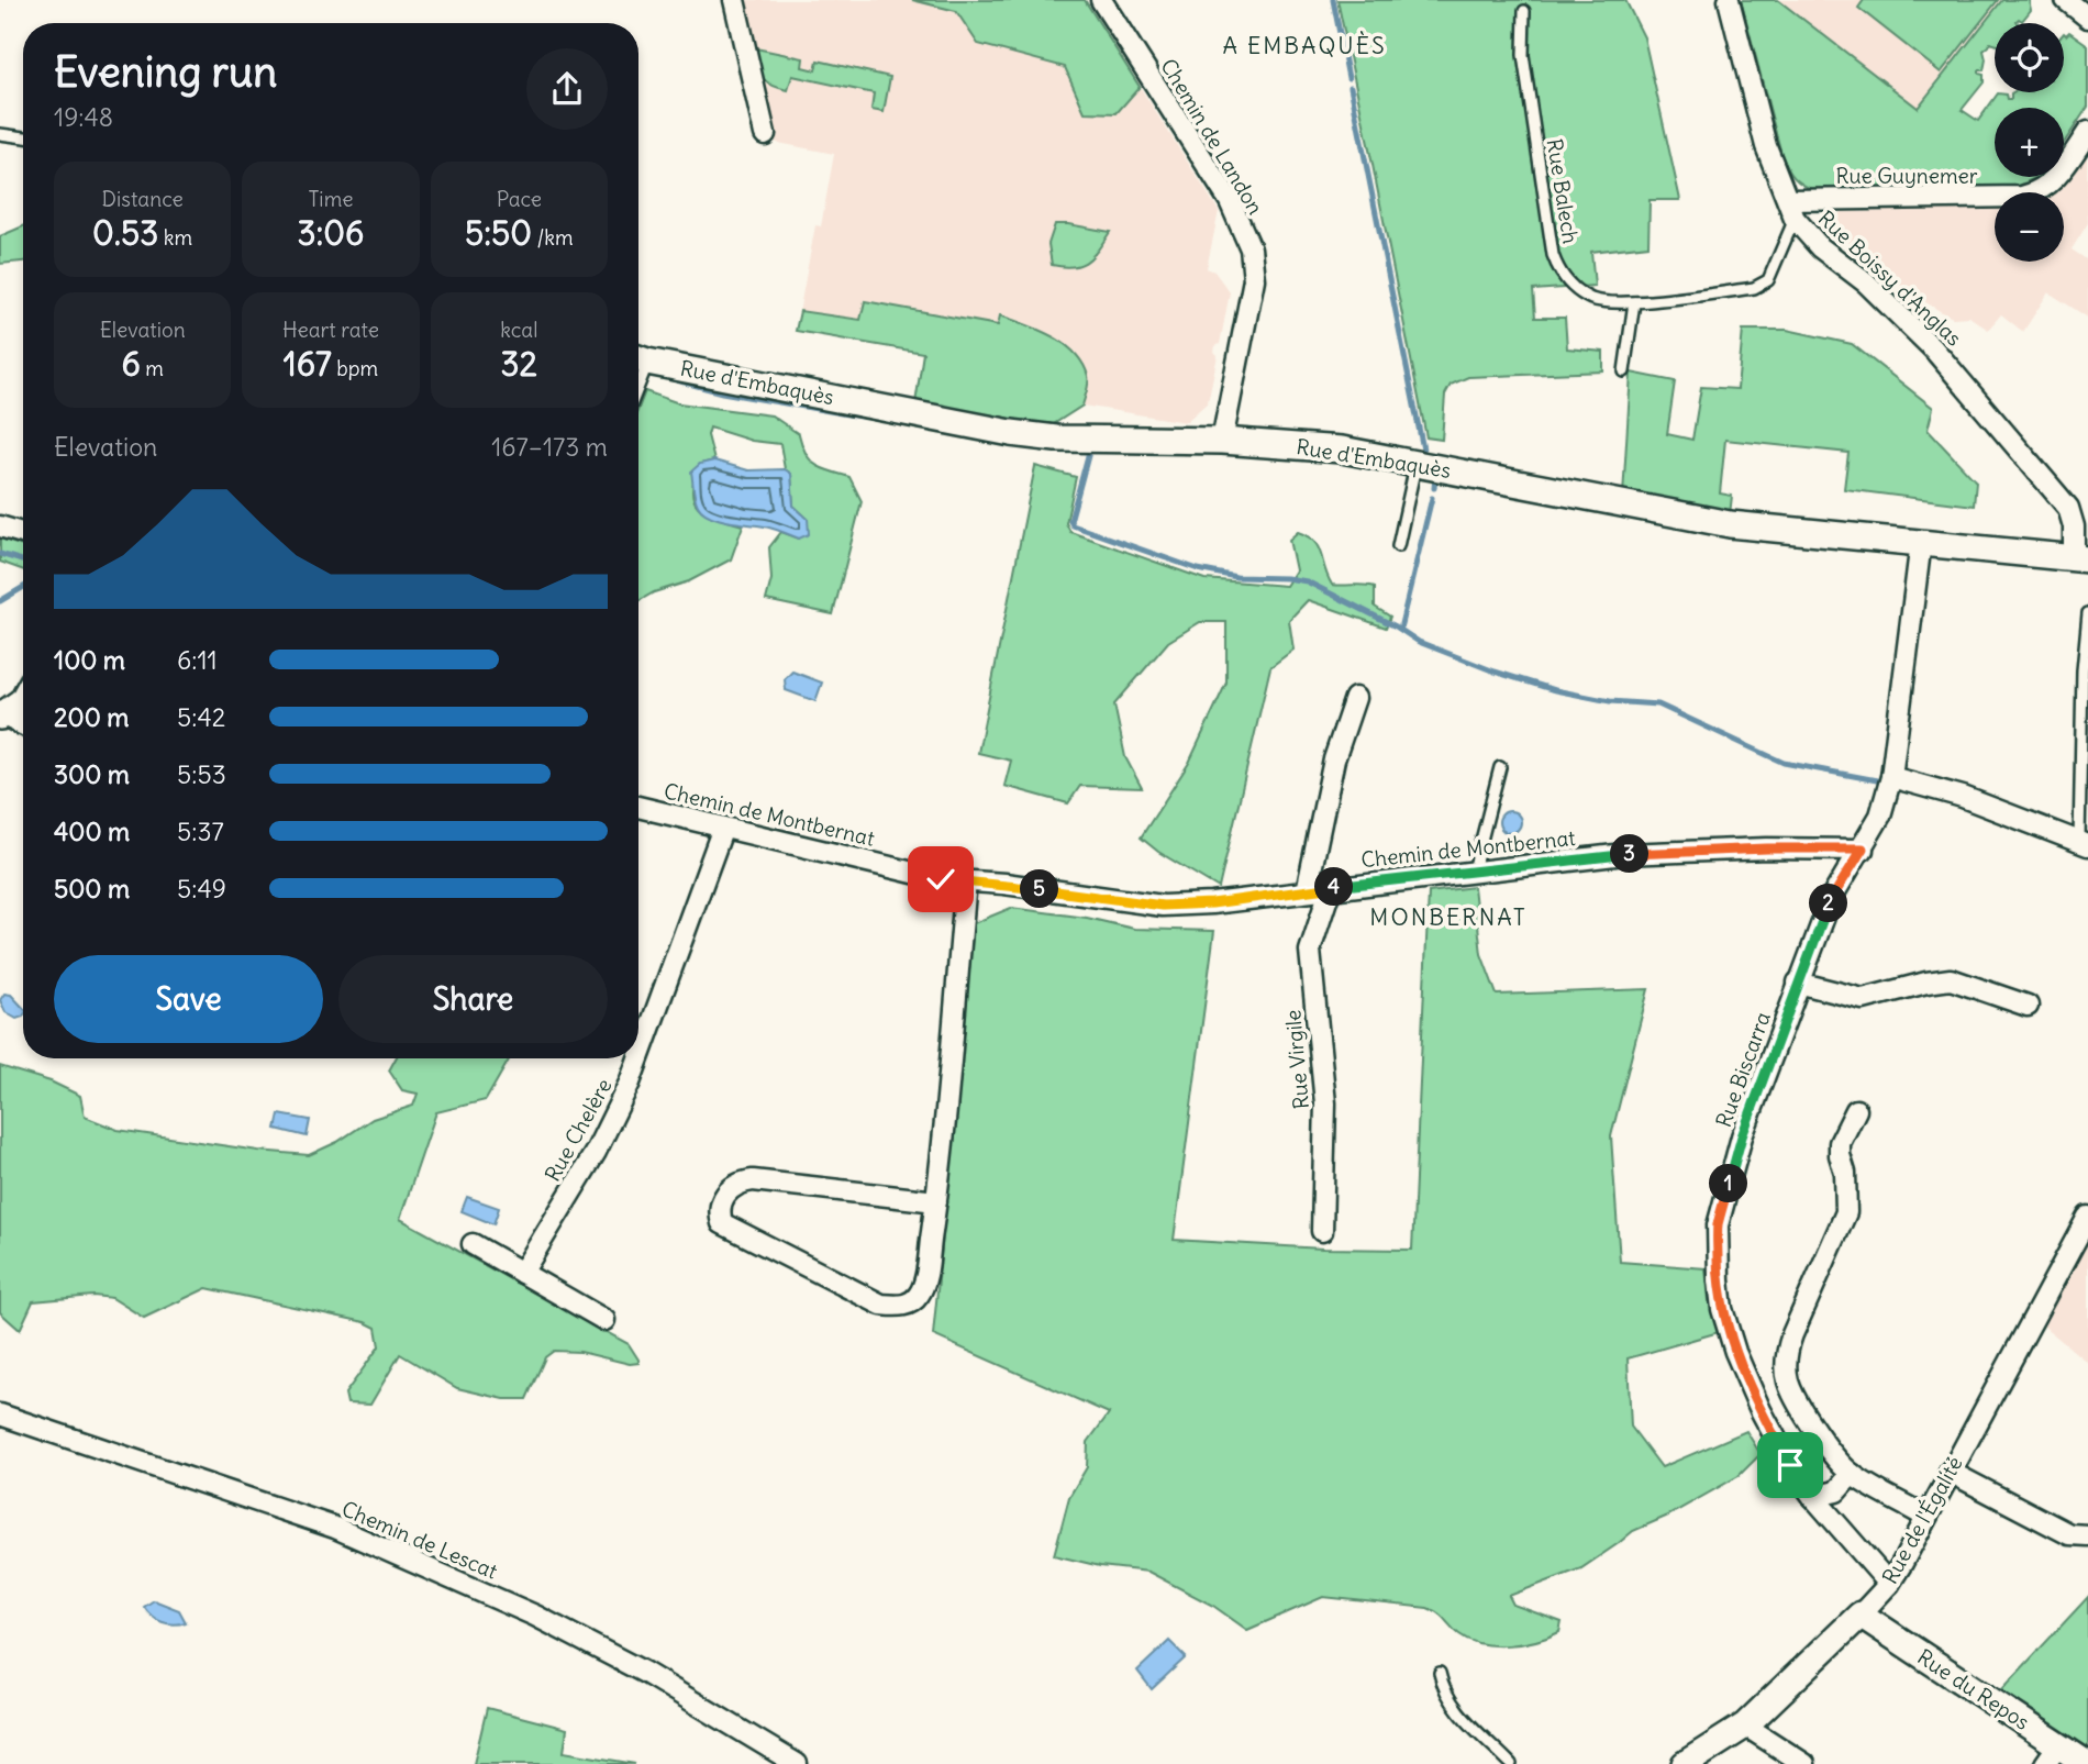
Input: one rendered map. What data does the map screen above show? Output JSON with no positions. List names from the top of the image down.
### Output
{
  "streets": {
    "street": [
      "Chemin de Landon",
      "Rue Guynemer",
      "Rue Boissy d'Anglas",
      "Rue d'Embaquès",
      "Chemin de Montbernat",
      "Rue Virgile",
      "Rue Biscarra",
      "Rue Chelère",
      "Rue de l'Égalité",
      "Chemin de Lescat",
      "Rue du Repos"
    ],
    "lane": ["Rue Balech"]
  },
  "crossings": [
    ["Chemin de Landon", "Rue d'Embaquès"],
    ["Rue Guynemer", "Rue Boissy d'Anglas"],
    ["Rue Balech", "Rue Boissy d'Anglas"],
    ["Rue Boissy d'Anglas", "Rue d'Embaquès"],
    ["Rue d'Embaquès", "Rue Biscarra"],
    ["Chemin de Montbernat", "Rue Virgile"],
    ["Chemin de Montbernat", "Rue Biscarra"],
    ["Chemin de Montbernat", "Rue Chelère"],
    ["Rue Biscarra", "Rue de l'Égalité"],
    ["Rue de l'Égalité", "Rue du Repos"]
  ],
  "districts": ["A EMBAQUÈS", "MONBERNAT"],
  "page": {
    "map_buttons": ["+", "−"],
    "heading": ["Evening run", "19:48"],
    "stats": [
      ["Distance", "0.53 km"],
      ["Time", "3:06"],
      ["Pace", "5:50 /km"],
      ["Elevation", "6 m"],
      ["Heart rate", "167 bpm"],
      ["kcal", "32"]
    ],
    "chart": ["Elevation", "167–173 m"],
    "list": [
      {
        "name": "100 m",
        "note": "6:11"
      },
      {
        "name": "200 m",
        "note": "5:42"
      },
      {
        "name": "300 m",
        "note": "5:53"
      },
      {
        "name": "400 m",
        "note": "5:37"
      },
      {
        "name": "500 m",
        "note": "5:49"
      }
    ],
    "pins": [
      "3",
      "4",
      "5",
      "2",
      "1"
    ],
    "buttons": ["Save", "Share"]
  }
}
